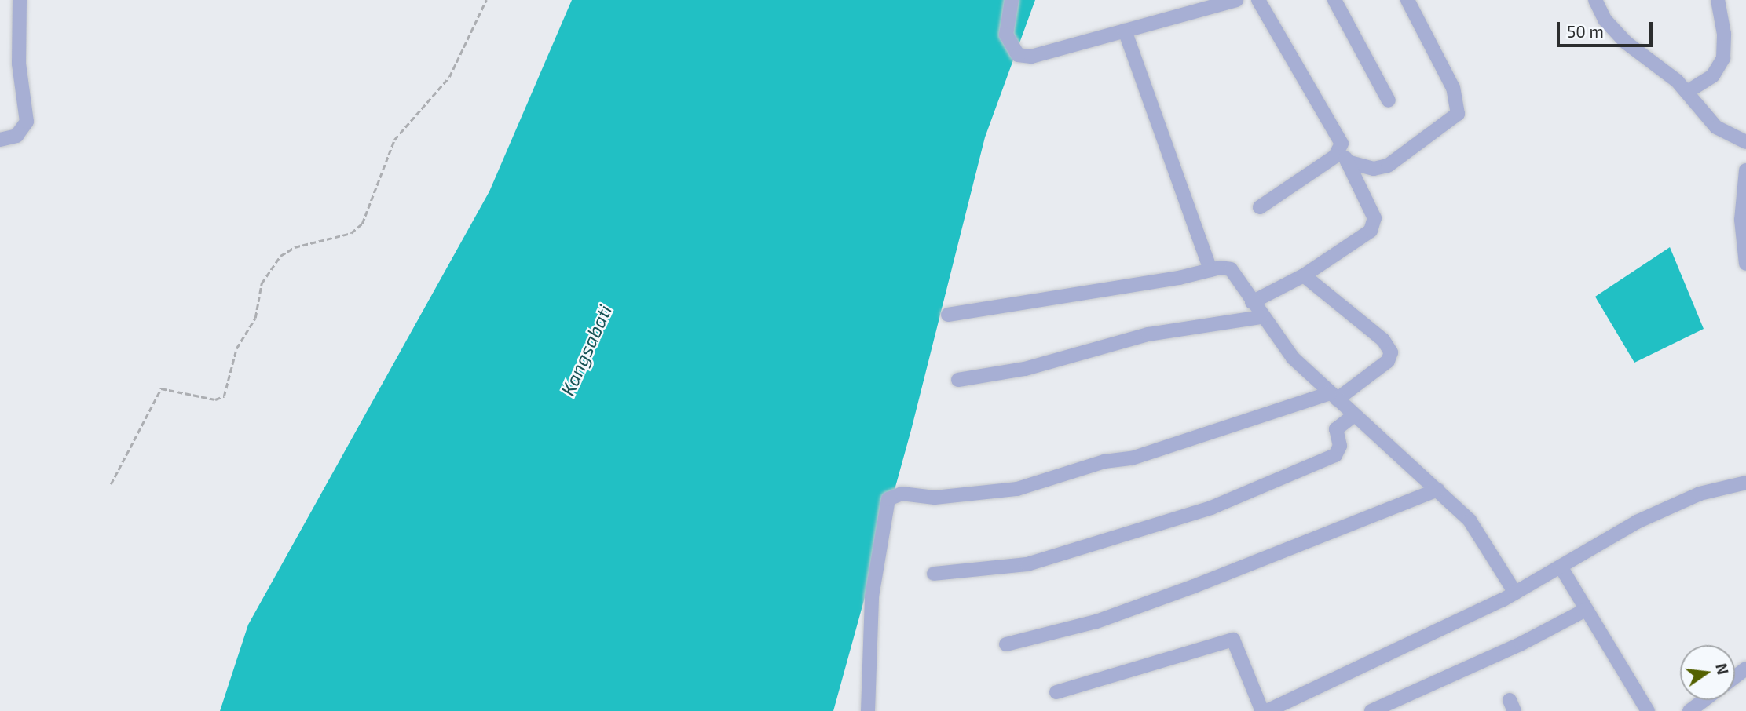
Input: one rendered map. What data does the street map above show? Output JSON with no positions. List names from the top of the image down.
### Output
{
  "water": ["Kangsabati"],
  "scale_bar": "50 m",
  "north": "right"
}
